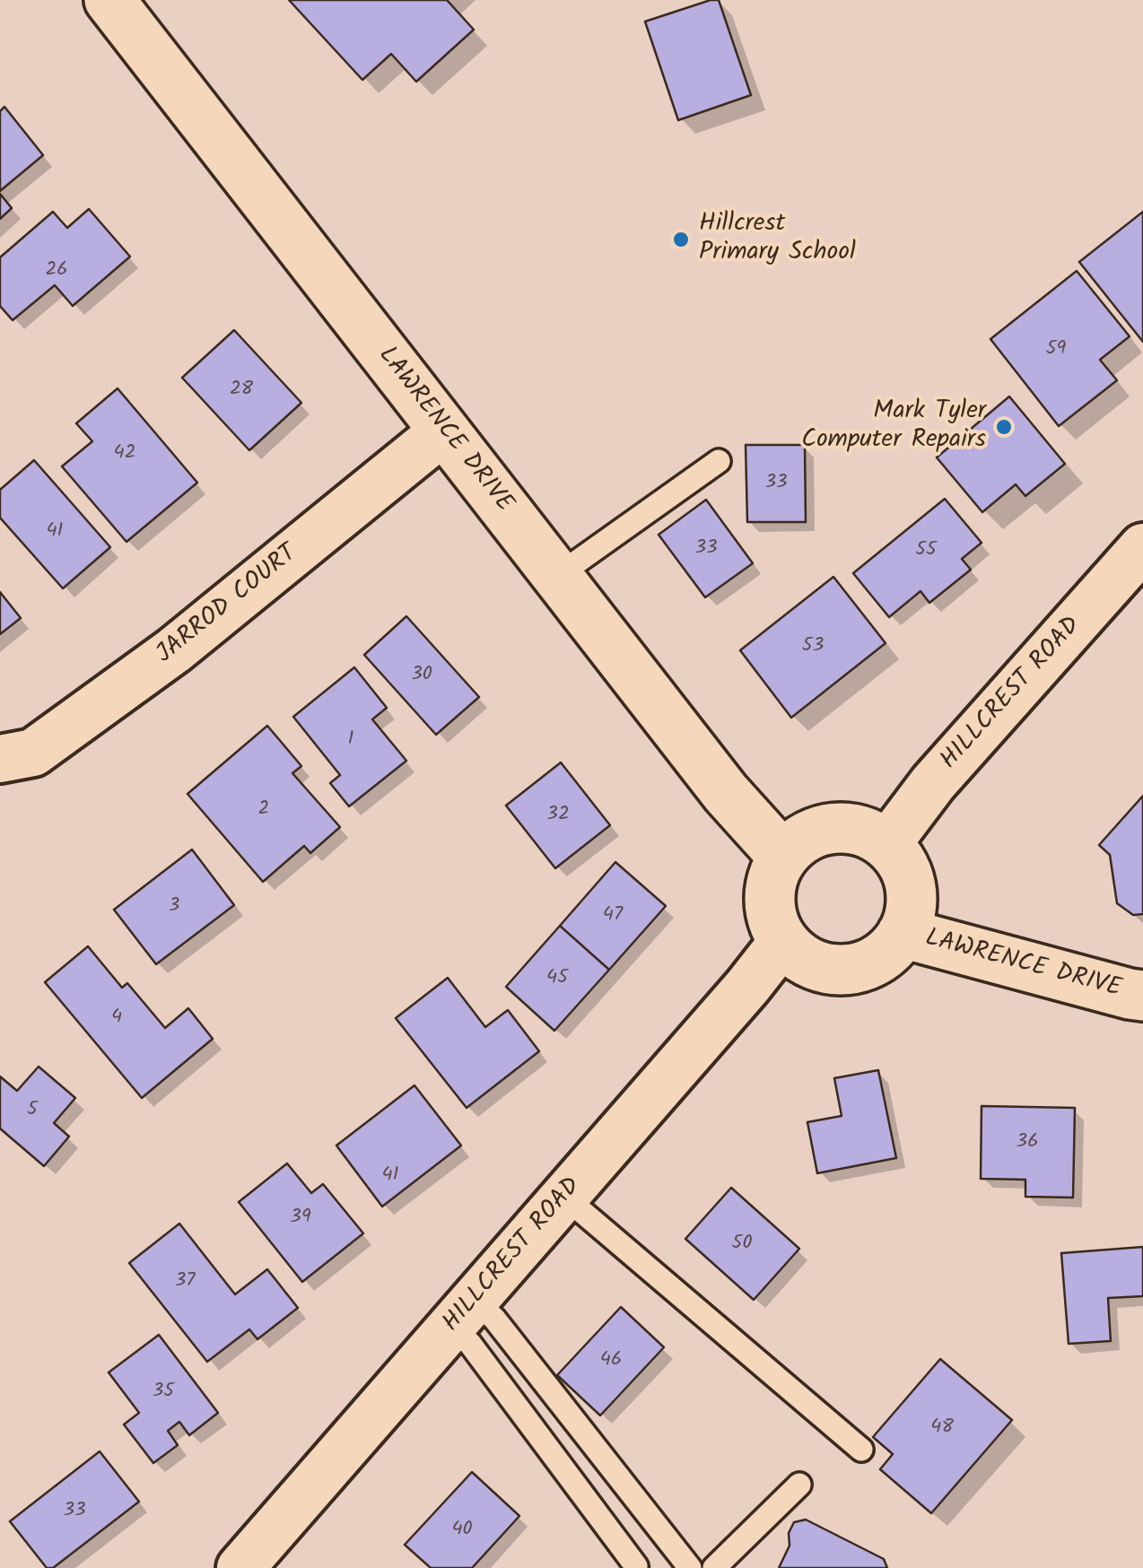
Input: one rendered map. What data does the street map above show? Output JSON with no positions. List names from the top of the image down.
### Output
{
  "streets": {
    "street": ["LAWRENCE DRIVE", "JARROD COURT", "HILLCREST ROAD"]
  },
  "crossings": [
    ["LAWRENCE DRIVE", "JARROD COURT"],
    ["LAWRENCE DRIVE", "HILLCREST ROAD"]
  ],
  "places": ["Hillcrest Primary School", "Mark Tyler Computer Repairs"],
  "house_numbers": [
    "26",
    "59",
    "28",
    "42",
    "33",
    "41",
    "33",
    "55",
    "53",
    "30",
    "1",
    "2",
    "32",
    "3",
    "47",
    "45",
    "4",
    "5",
    "36",
    "41",
    "39",
    "50",
    "37",
    "46",
    "35",
    "48",
    "33",
    "40"
  ]
}
